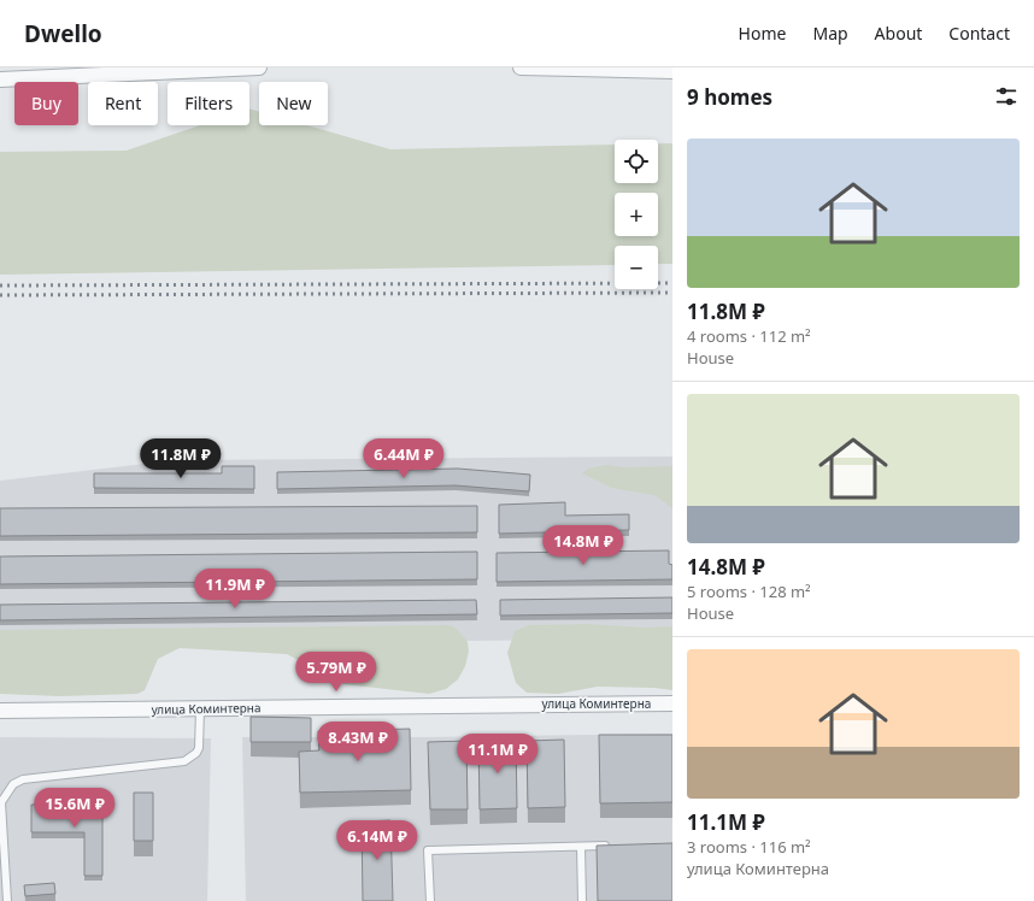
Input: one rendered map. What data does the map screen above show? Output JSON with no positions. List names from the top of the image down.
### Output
{
  "streets": {
    "street": ["улица Коминтерна"]
  },
  "page": {
    "header": "Dwello",
    "nav": [
      "Home",
      "Map",
      "About",
      "Contact"
    ],
    "heading": "9 homes",
    "chip": [
      "Buy",
      "Rent",
      "Filters",
      "New"
    ],
    "list": [
      {
        "name": "11.8M ₽",
        "note": "4 rooms · 112 m² · House"
      },
      {
        "name": "14.8M ₽",
        "note": "5 rooms · 128 m² · House"
      },
      {
        "name": "11.1M ₽",
        "note": "3 rooms · 116 m² · улица Коминтерна"
      }
    ],
    "map_buttons": ["+", "−"],
    "price": [
      "11.8M ₽",
      "6.44M ₽",
      "14.8M ₽",
      "11.9M ₽",
      "5.79M ₽",
      "8.43M ₽",
      "11.1M ₽",
      "15.6M ₽",
      "6.14M ₽"
    ]
  }
}
